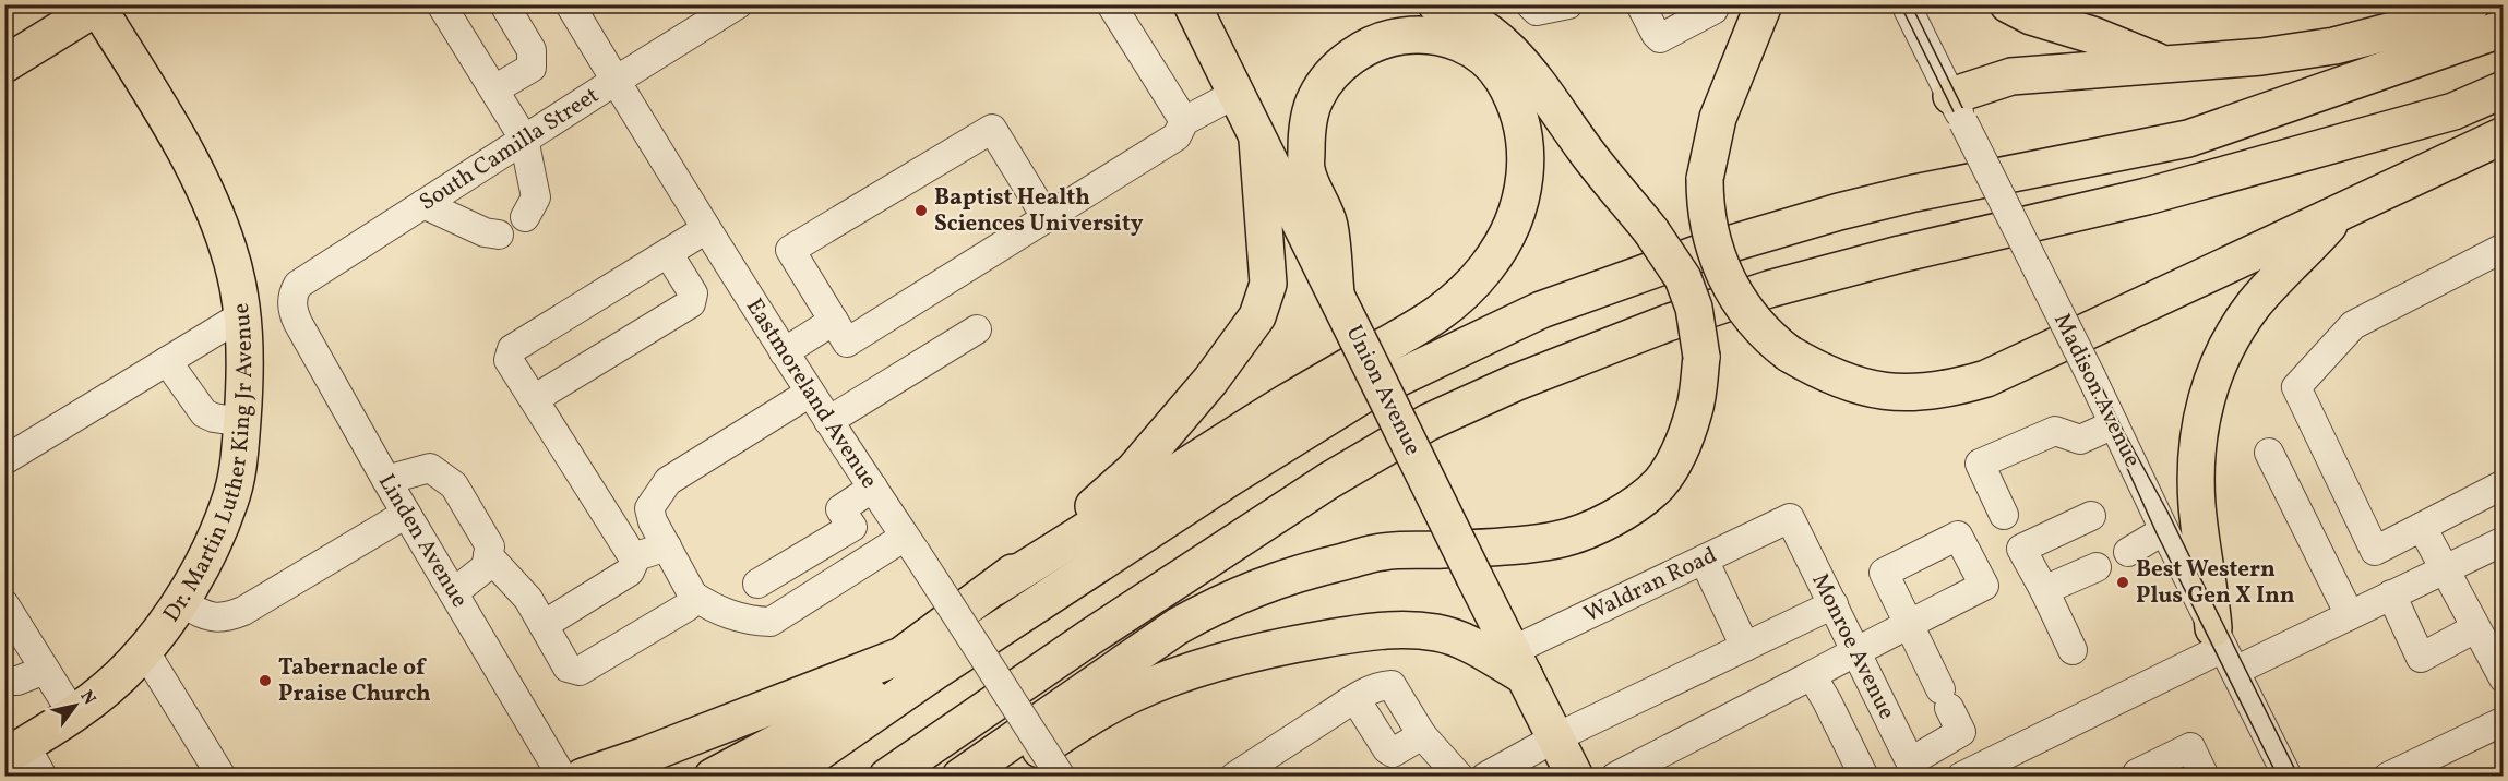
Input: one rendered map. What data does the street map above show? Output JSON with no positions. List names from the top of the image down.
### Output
{
  "streets": {
    "main road": ["Union Avenue", "Dr. Martin Luther King Jr Avenue"],
    "street": [
      "South Camilla Street",
      "Madison Avenue",
      "Eastmoreland Avenue",
      "Linden Avenue",
      "Waldran Road",
      "Monroe Avenue"
    ]
  },
  "crossings": [
    ["South Camilla Street", "Eastmoreland Avenue"],
    ["South Camilla Street", "Linden Avenue"],
    ["Union Avenue", "Waldran Road"],
    ["Waldran Road", "Monroe Avenue"]
  ],
  "places": ["Baptist Health Sciences University", "Best Western Plus Gen X Inn", "Tabernacle of Praise Church"],
  "north": "top right"
}
